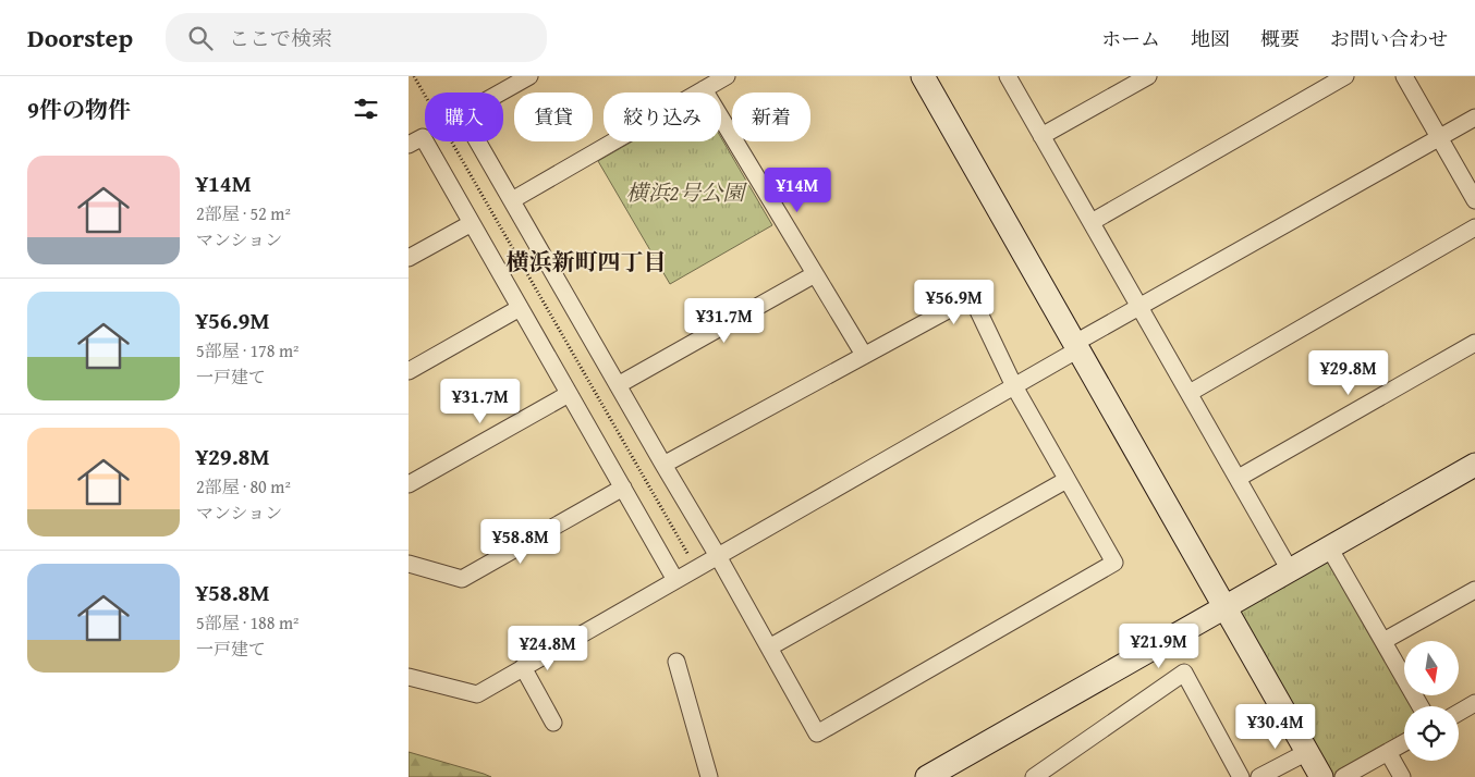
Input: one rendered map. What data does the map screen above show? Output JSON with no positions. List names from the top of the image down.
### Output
{
  "districts": ["横浜新町四丁目"],
  "parks": ["横浜2号公園"],
  "north": "bottom",
  "page": {
    "header": "Doorstep",
    "search": "ここで検索",
    "nav": [
      "ホーム",
      "地図",
      "概要",
      "お問い合わせ"
    ],
    "heading": "9件の物件",
    "chip": [
      "購入",
      "賃貸",
      "絞り込み",
      "新着"
    ],
    "list": [
      {
        "name": "¥14M",
        "note": "2部屋 · 52 m² · マンション"
      },
      {
        "name": "¥56.9M",
        "note": "5部屋 · 178 m² · 一戸建て"
      },
      {
        "name": "¥29.8M",
        "note": "2部屋 · 80 m² · マンション"
      },
      {
        "name": "¥58.8M",
        "note": "5部屋 · 188 m² · 一戸建て"
      }
    ],
    "price": [
      "¥14M",
      "¥56.9M",
      "¥31.7M",
      "¥29.8M",
      "¥31.7M",
      "¥58.8M",
      "¥21.9M",
      "¥24.8M",
      "¥30.4M"
    ]
  }
}
